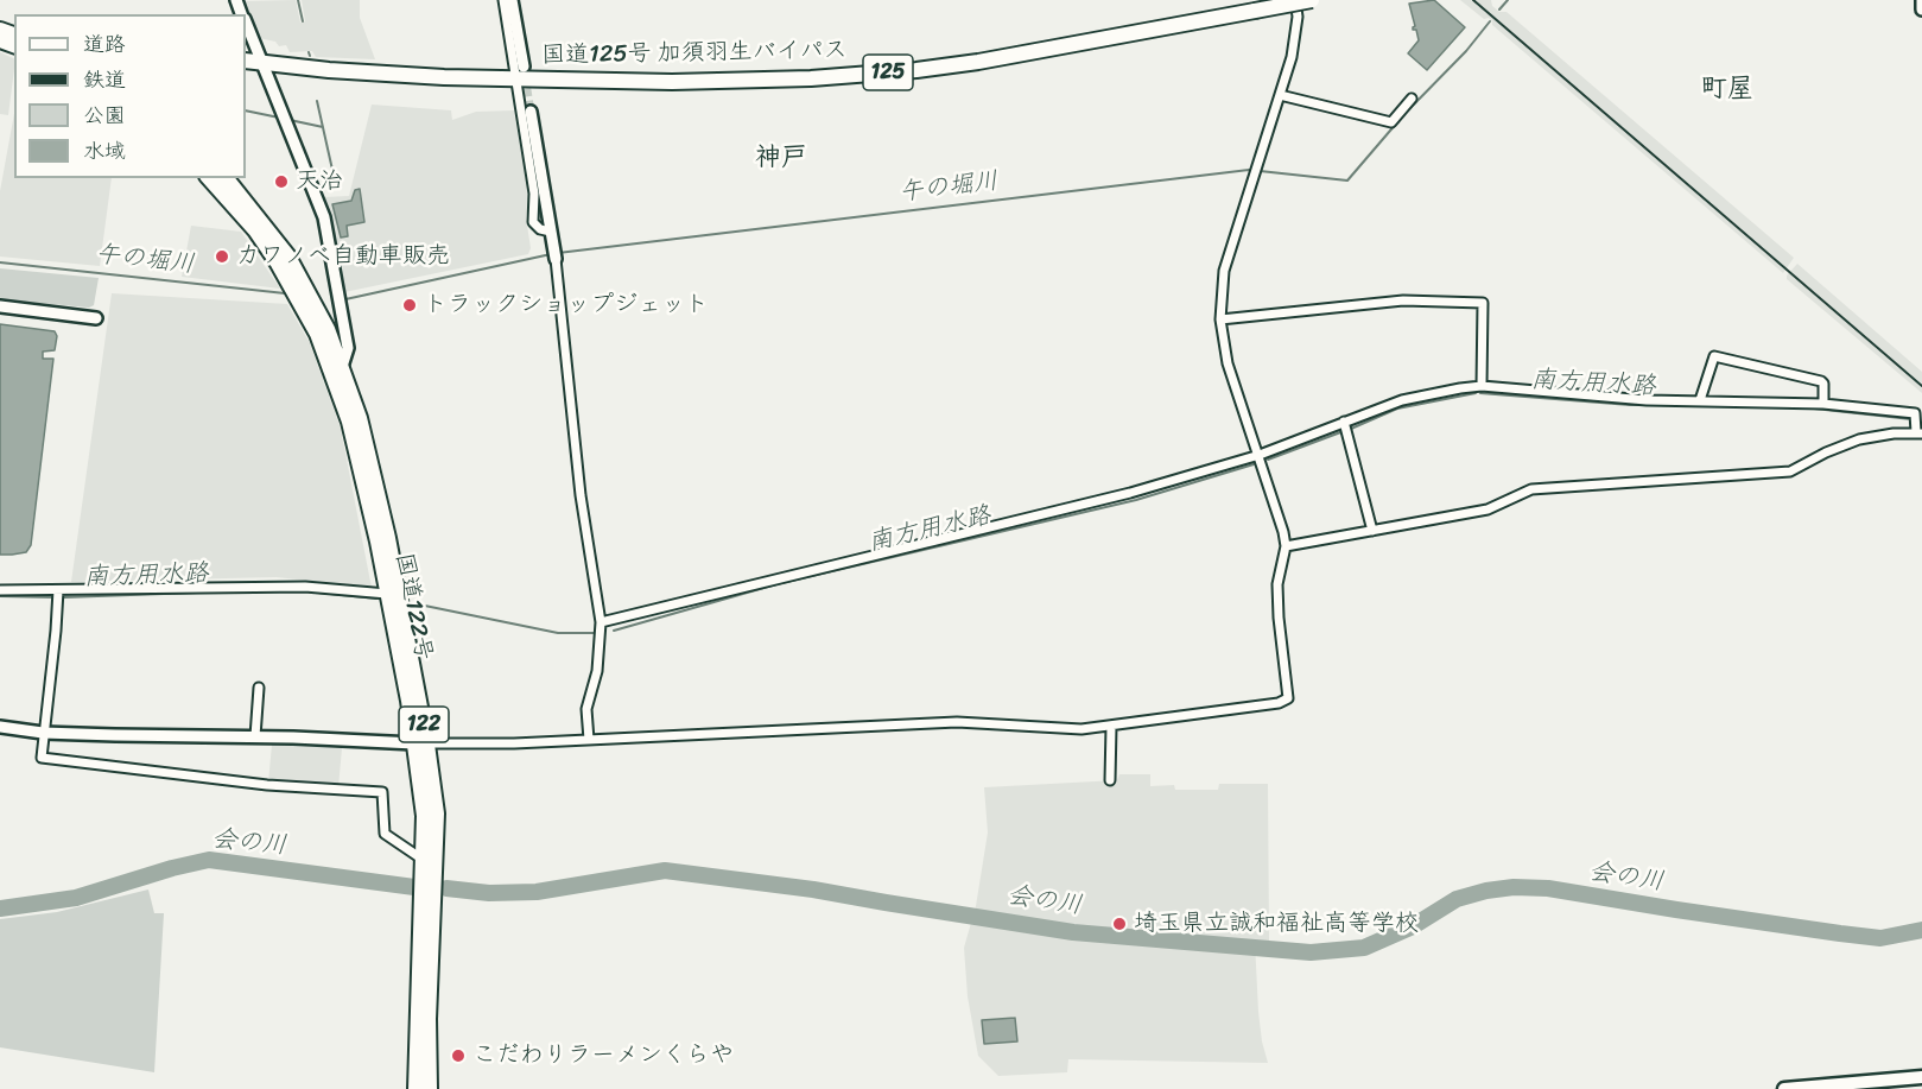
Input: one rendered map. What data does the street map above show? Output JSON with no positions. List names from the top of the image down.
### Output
{
  "streets": {
    "highway": [
      "国道125号 加須羽生バイパス",
      "125",
      "国道122号",
      "122"
    ]
  },
  "districts": ["町屋", "神戸"],
  "water": ["午の堀川", "南方用水路", "会の川"],
  "places": [
    "天治",
    "カワノベ自動車販売",
    "トラックショップジェット",
    "埼玉県立誠和福祉高等学校",
    "こだわりラーメンくらや"
  ],
  "legend": [
    "道路",
    "鉄道",
    "公園",
    "水域"
  ]
}
